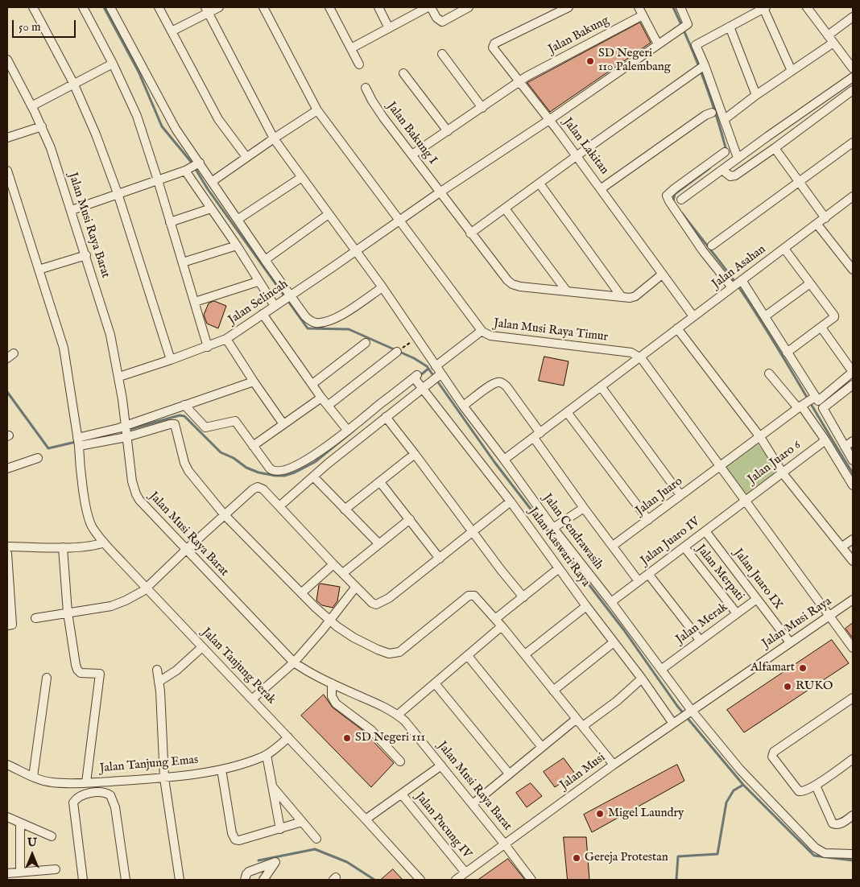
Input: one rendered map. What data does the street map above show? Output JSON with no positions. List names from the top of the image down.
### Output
{
  "streets": {
    "street": [
      "Jalan Bakung",
      "Jalan Bakung I",
      "Jalan Lakitan",
      "Jalan Musi Raya Barat",
      "Jalan Asahan",
      "Jalan Selincah",
      "Jalan Musi Raya Timur",
      "Jalan Juaro 6",
      "Jalan Juaro",
      "Jalan Cendrawasih",
      "Jalan Juaro IV",
      "Jalan Kaswari Raya",
      "Jalan Merpati",
      "Jalan Juaro IX",
      "Jalan Musi Raya",
      "Jalan Merak",
      "Jalan Tanjung Perak",
      "Jalan Tanjung Emas",
      "Jalan Musi",
      "Jalan Pucung IV"
    ]
  },
  "crossings": [
    ["Jalan Bakung", "Jalan Bakung I"],
    ["Jalan Bakung I", "Jalan Lakitan"],
    ["Jalan Lakitan", "Jalan Asahan"],
    ["Jalan Lakitan", "Jalan Selincah"],
    ["Jalan Lakitan", "Jalan Musi Raya Timur"],
    ["Jalan Musi Raya Barat", "Jalan Selincah"],
    ["Jalan Musi Raya Barat", "Jalan Musi"],
    ["Jalan Asahan", "Jalan Musi Raya Timur"],
    ["Jalan Asahan", "Jalan Cendrawasih"],
    ["Jalan Selincah", "Jalan Musi Raya Timur"],
    ["Jalan Selincah", "Jalan Cendrawasih"],
    ["Jalan Juaro 6", "Jalan Juaro IV"],
    ["Jalan Cendrawasih", "Jalan Juaro IV"],
    ["Jalan Cendrawasih", "Jalan Musi Raya"],
    ["Jalan Cendrawasih", "Jalan Merak"],
    ["Jalan Juaro IV", "Jalan Merpati"],
    ["Jalan Juaro IV", "Jalan Juaro IX"],
    ["Jalan Kaswari Raya", "Jalan Musi Raya"],
    ["Jalan Kaswari Raya", "Jalan Musi"],
    ["Jalan Merpati", "Jalan Merak"],
    ["Jalan Juaro IX", "Jalan Musi Raya"],
    ["Jalan Juaro IX", "Jalan Merak"],
    ["Jalan Musi Raya", "Jalan Musi"],
    ["Jalan Tanjung Perak", "Jalan Tanjung Emas"]
  ],
  "places": [
    "SD Negeri 110 Palembang",
    "Alfamart",
    "RUKO",
    "SD Negeri 111",
    "Migel Laundry",
    "Gereja Protestan"
  ],
  "scale_bar": "50 m",
  "north": "top"
}
